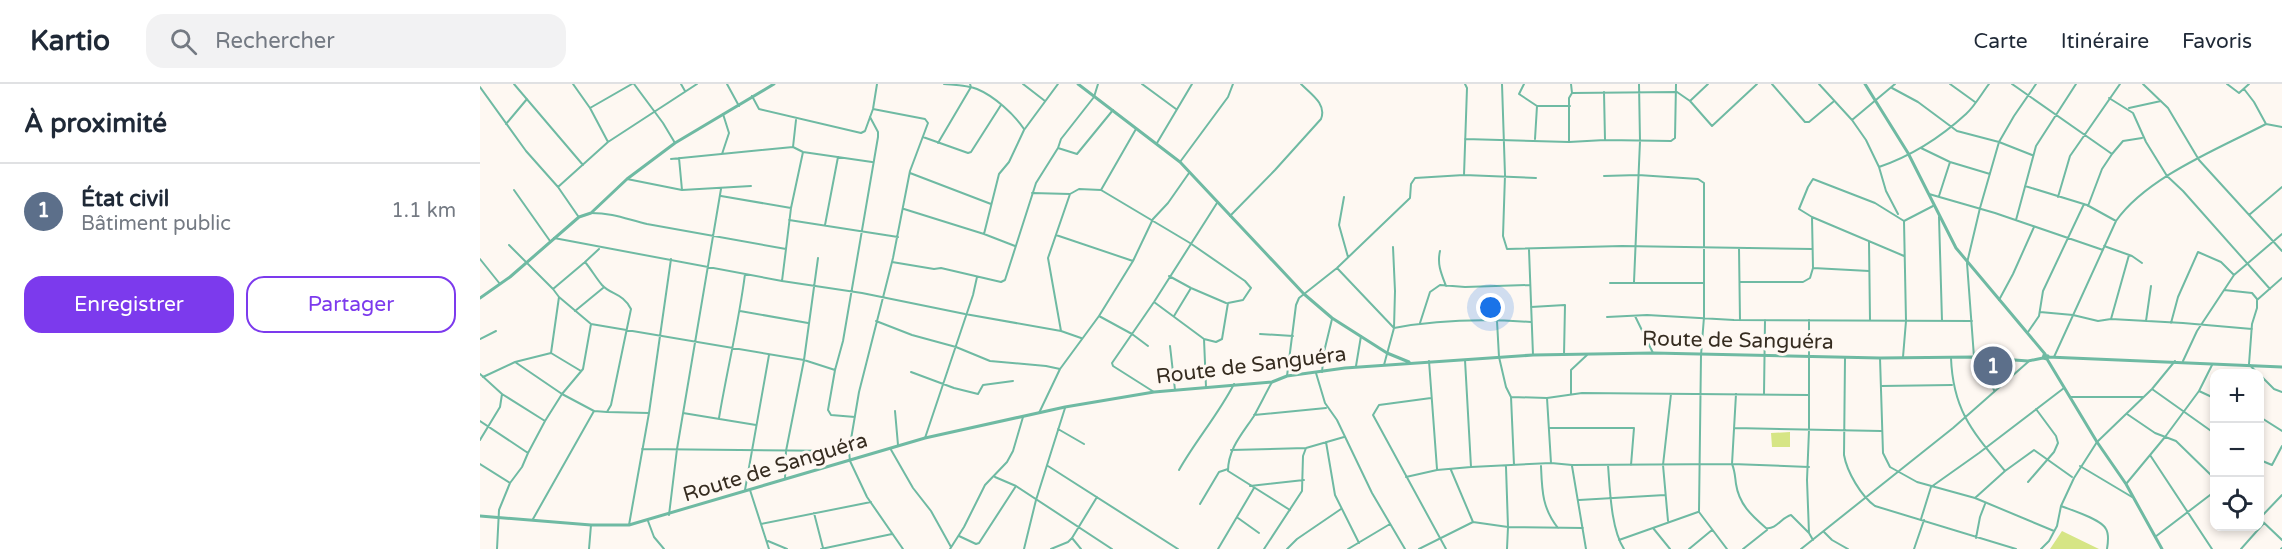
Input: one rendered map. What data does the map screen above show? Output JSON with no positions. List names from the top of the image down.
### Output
{
  "streets": {
    "street": ["Route de Sanguéra"]
  },
  "page": {
    "header": "Kartio",
    "search": "Rechercher",
    "nav": ["Carte", "Itinéraire", "Favoris"],
    "heading": "À proximité",
    "list": [
      {
        "mark": "1",
        "name": "État civil",
        "note": "Bâtiment public",
        "value": "1.1 km"
      }
    ],
    "buttons": ["Enregistrer", "Partager"],
    "pins": "1",
    "map_buttons": ["+", "−"]
  }
}
